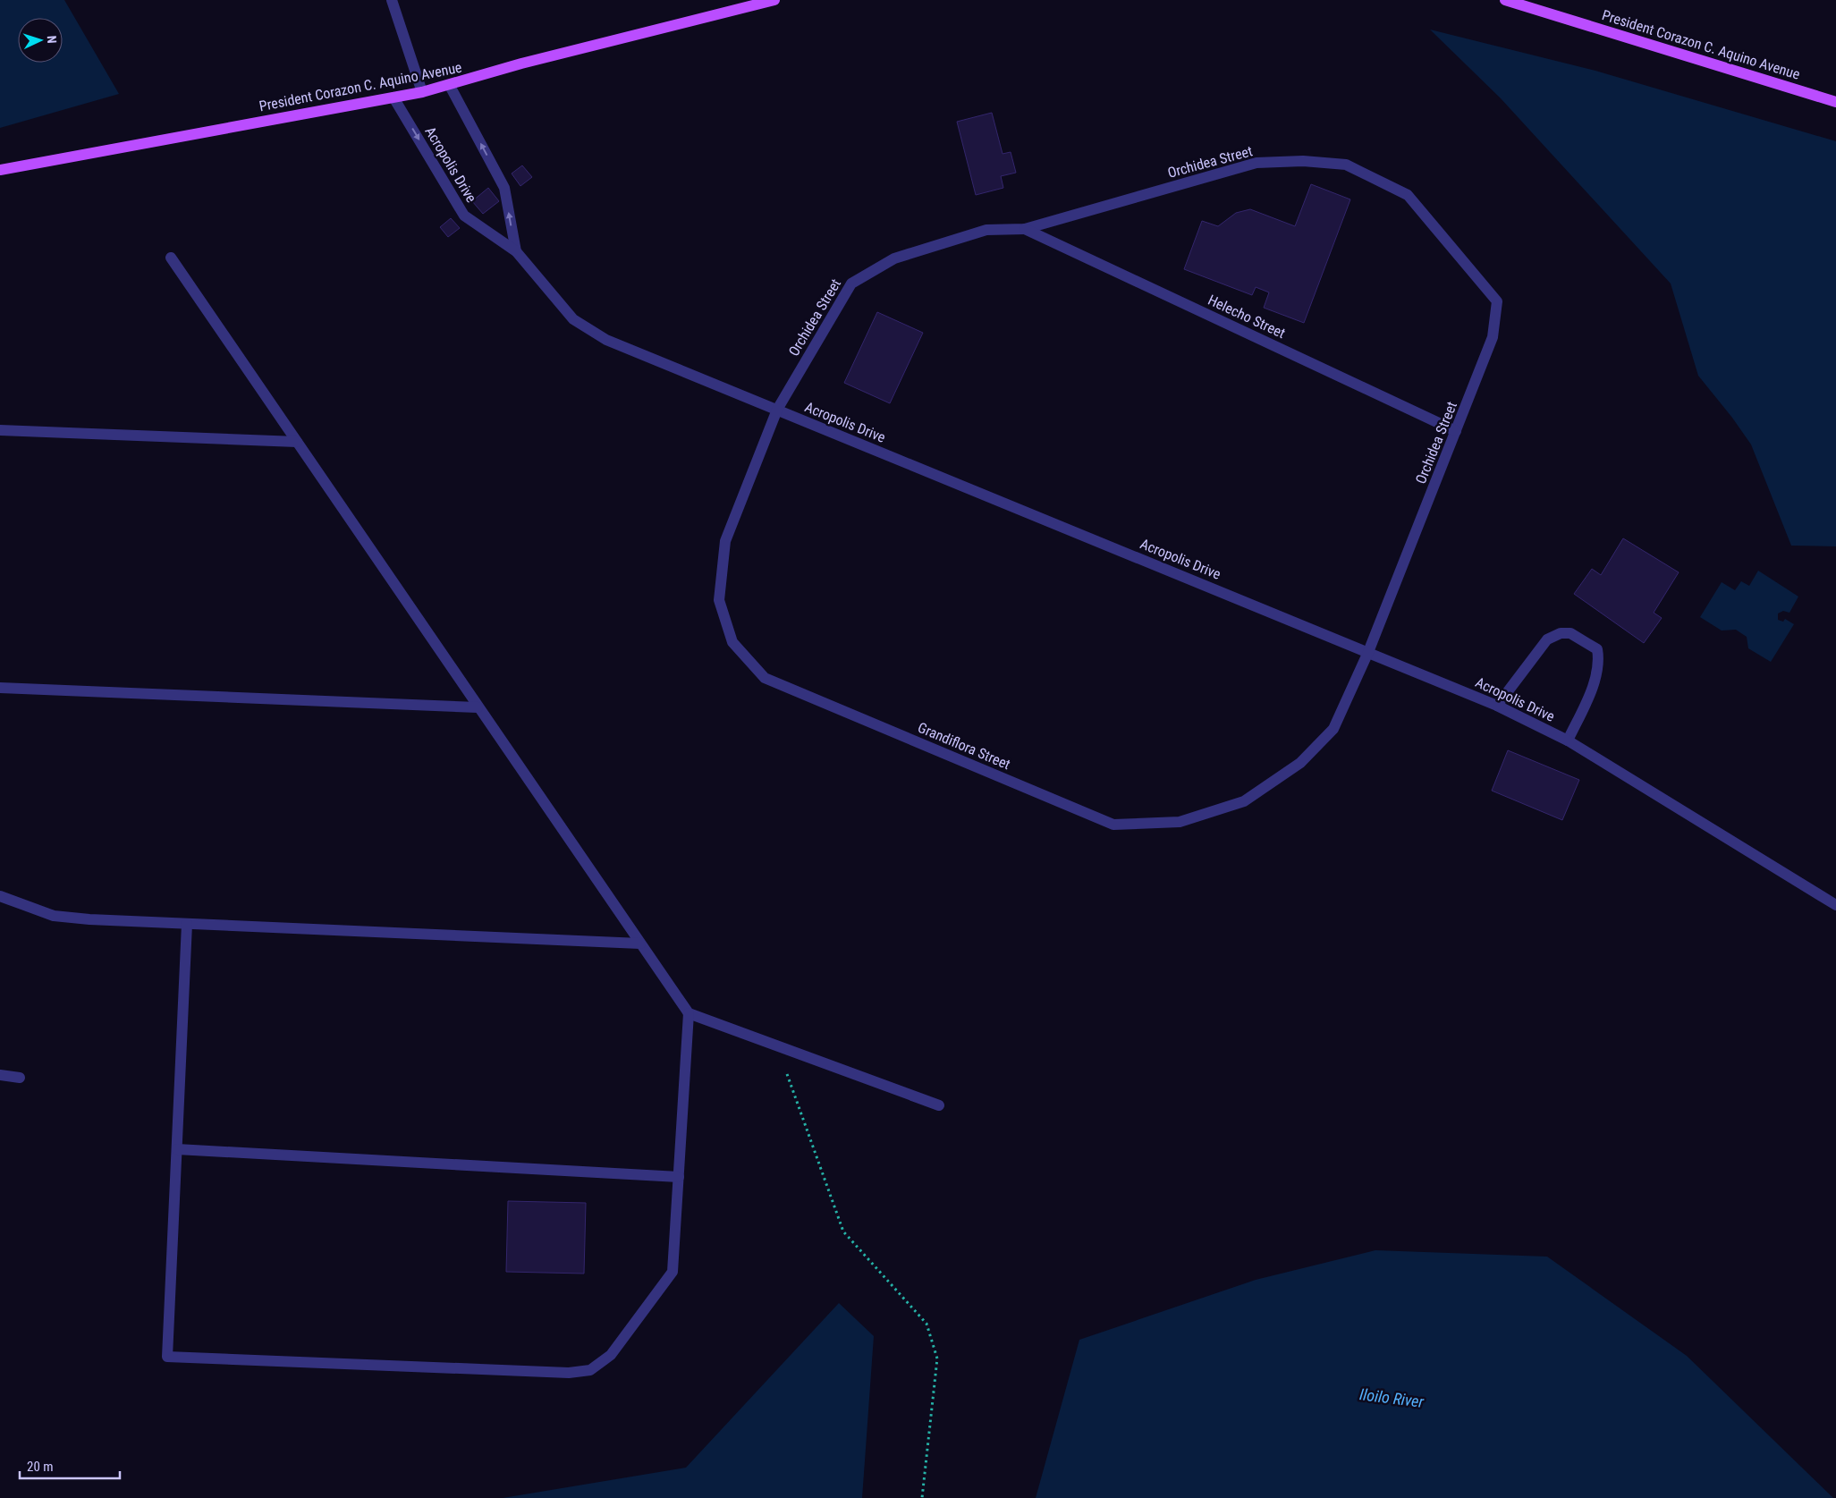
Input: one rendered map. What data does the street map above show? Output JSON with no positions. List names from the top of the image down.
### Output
{
  "streets": {
    "main road": ["President Corazon C. Aquino Avenue"],
    "street": [
      "Orchidea Street",
      "Acropolis Drive",
      "Helecho Street",
      "Grandiflora Street"
    ]
  },
  "crossings": [
    ["President Corazon C. Aquino Avenue", "Acropolis Drive"],
    ["Orchidea Street", "Acropolis Drive"],
    ["Orchidea Street", "Helecho Street"],
    ["Orchidea Street", "Grandiflora Street"],
    ["Acropolis Drive", "Grandiflora Street"]
  ],
  "water": ["Iloilo River"],
  "scale_bar": "20 m",
  "north": "right"
}
